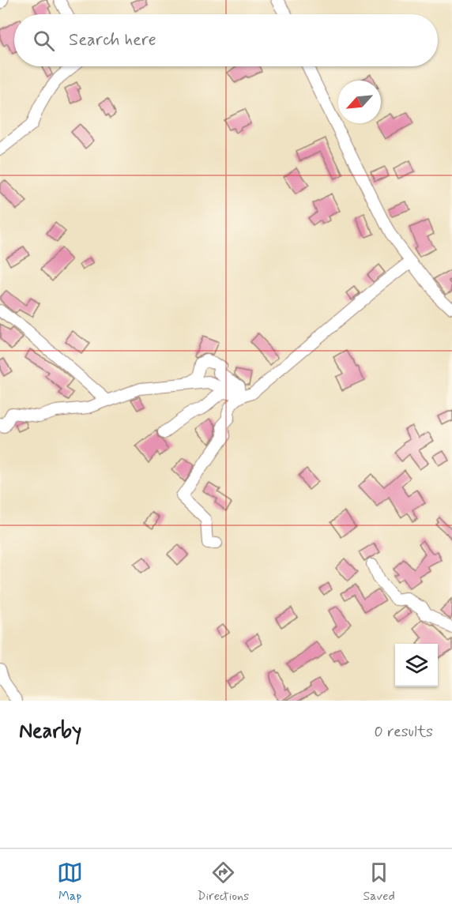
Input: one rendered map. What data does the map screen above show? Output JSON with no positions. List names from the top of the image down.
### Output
{
  "north": "bottom left",
  "page": {
    "search": "Search here",
    "heading": ["Nearby", "0 results"],
    "nav": ["Map", "Directions", "Saved"]
  }
}
